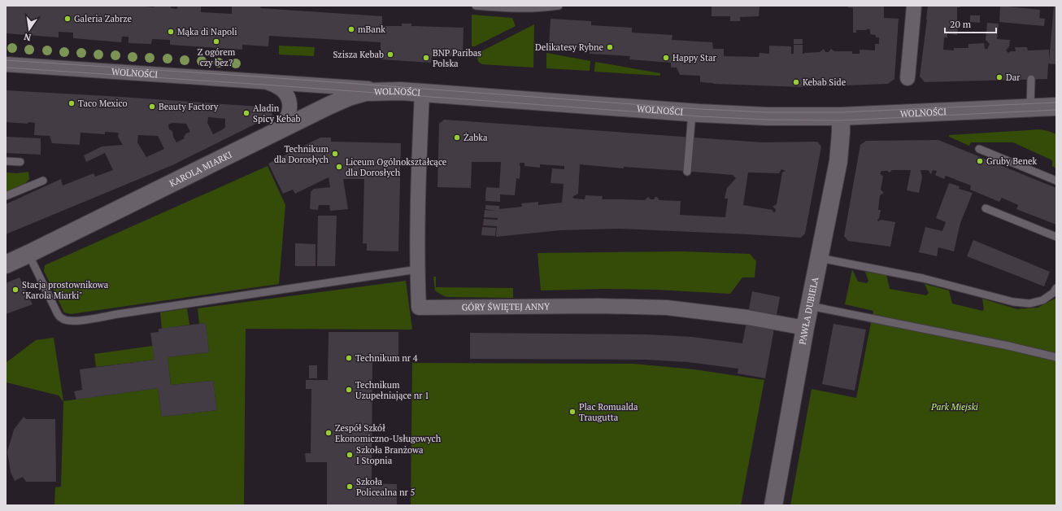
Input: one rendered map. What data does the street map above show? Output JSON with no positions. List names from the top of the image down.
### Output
{
  "streets": {
    "main road": ["WOLNOŚCI", "KAROLA MIARKI", "PAWŁA DUBIELA"],
    "street": ["GÓRY ŚWIĘTEJ ANNY"]
  },
  "crossings": [
    ["WOLNOŚCI", "KAROLA MIARKI"],
    ["WOLNOŚCI", "GÓRY ŚWIĘTEJ ANNY"],
    ["WOLNOŚCI", "PAWŁA DUBIELA"],
    ["GÓRY ŚWIĘTEJ ANNY", "PAWŁA DUBIELA"]
  ],
  "parks": ["Park Miejski"],
  "places": [
    "Galeria Zabrze",
    "mBank",
    "Mąka di Napoli",
    "Z ogórem czy bez?",
    "Delikatesy Rybne",
    "Szisza Kebab",
    "BNP Paribas Polska",
    "Happy Star",
    "Dar",
    "Kebab Side",
    "Taco Mexico",
    "Beauty Factory",
    "Aladin Spicy Kebab",
    "Żabka",
    "Technikum dla Dorosłych",
    "Gruby Benek",
    "Liceum Ogólnokształcące dla Dorosłych",
    "Stacja prostownikowa \"Karola Miarki\"",
    "Technikum nr 4",
    "Technikum Uzupełniające nr 1",
    "Plac Romualda Traugutta",
    "Zespół Szkół Ekonomiczno-Usługowych",
    "Szkoła Branżowa I Stopnia",
    "Szkoła Policealna nr 5"
  ],
  "scale_bar": "20 m",
  "north": "bottom"
}
